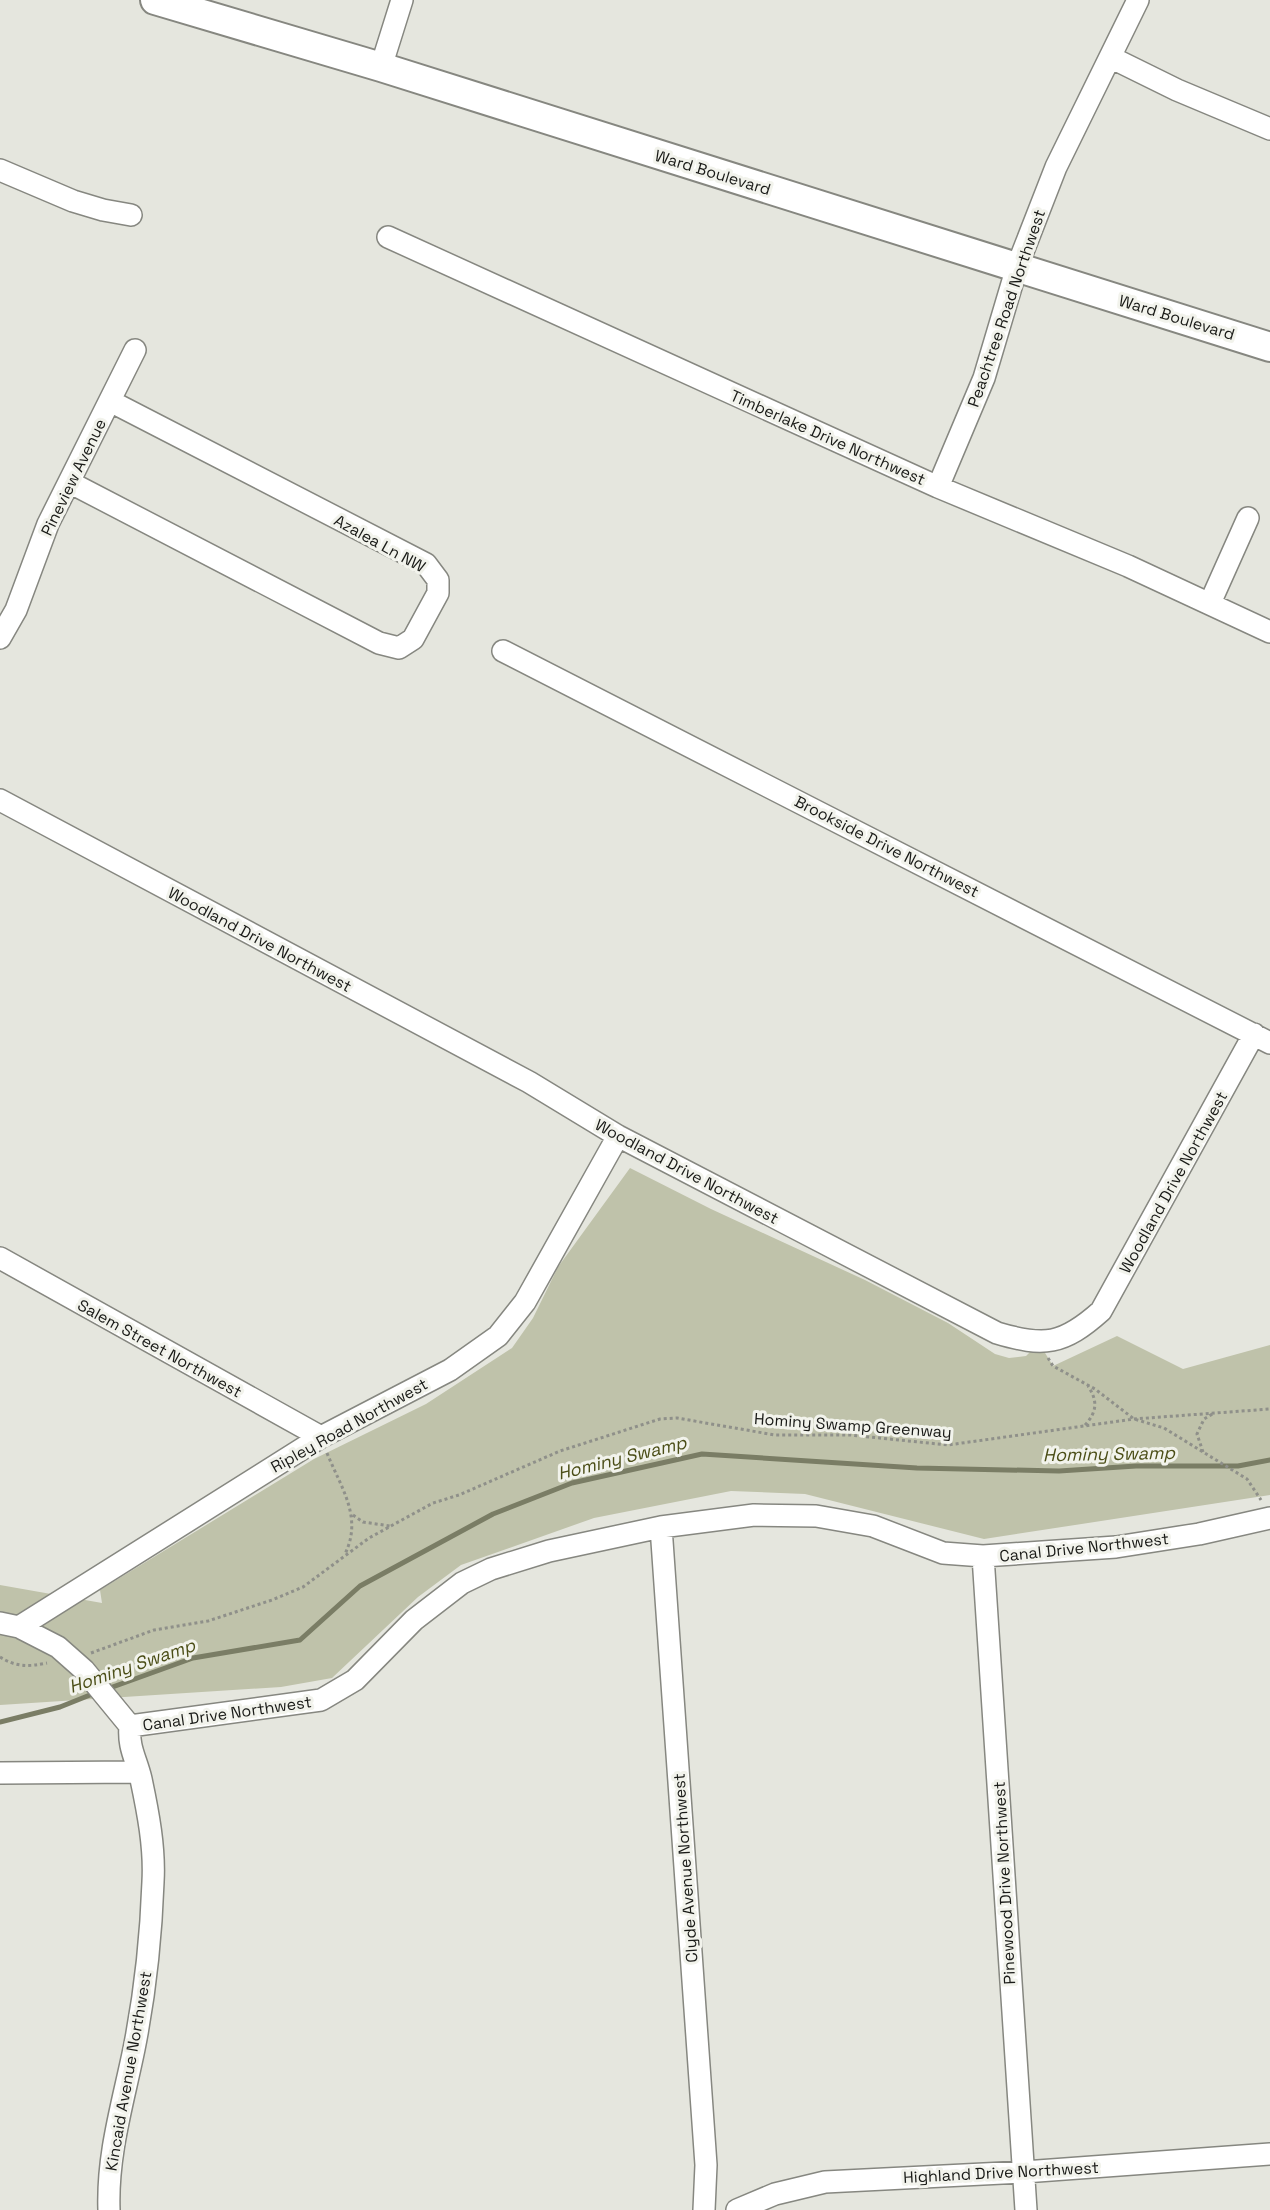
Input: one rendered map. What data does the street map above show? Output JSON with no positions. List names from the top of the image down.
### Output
{
  "streets": {
    "main road": ["Ward Boulevard"],
    "street": [
      "Peachtree Road Northwest",
      "Timberlake Drive Northwest",
      "Pineview Avenue",
      "Azalea Ln NW",
      "Brookside Drive Northwest",
      "Woodland Drive Northwest",
      "Salem Street Northwest",
      "Ripley Road Northwest",
      "Canal Drive Northwest",
      "Clyde Avenue Northwest",
      "Pinewood Drive Northwest",
      "Kincaid Avenue Northwest",
      "Highland Drive Northwest"
    ],
    "path": ["Hominy Swamp Greenway"]
  },
  "crossings": [
    ["Ward Boulevard", "Peachtree Road Northwest"],
    ["Peachtree Road Northwest", "Timberlake Drive Northwest"],
    ["Pineview Avenue", "Azalea Ln NW"],
    ["Brookside Drive Northwest", "Woodland Drive Northwest"],
    ["Woodland Drive Northwest", "Ripley Road Northwest"],
    ["Woodland Drive Northwest", "Hominy Swamp Greenway"],
    ["Salem Street Northwest", "Ripley Road Northwest"],
    ["Hominy Swamp Greenway", "Canal Drive Northwest"],
    ["Canal Drive Northwest", "Clyde Avenue Northwest"],
    ["Canal Drive Northwest", "Pinewood Drive Northwest"],
    ["Canal Drive Northwest", "Kincaid Avenue Northwest"],
    ["Pinewood Drive Northwest", "Highland Drive Northwest"]
  ],
  "water": ["Hominy Swamp"]
}
